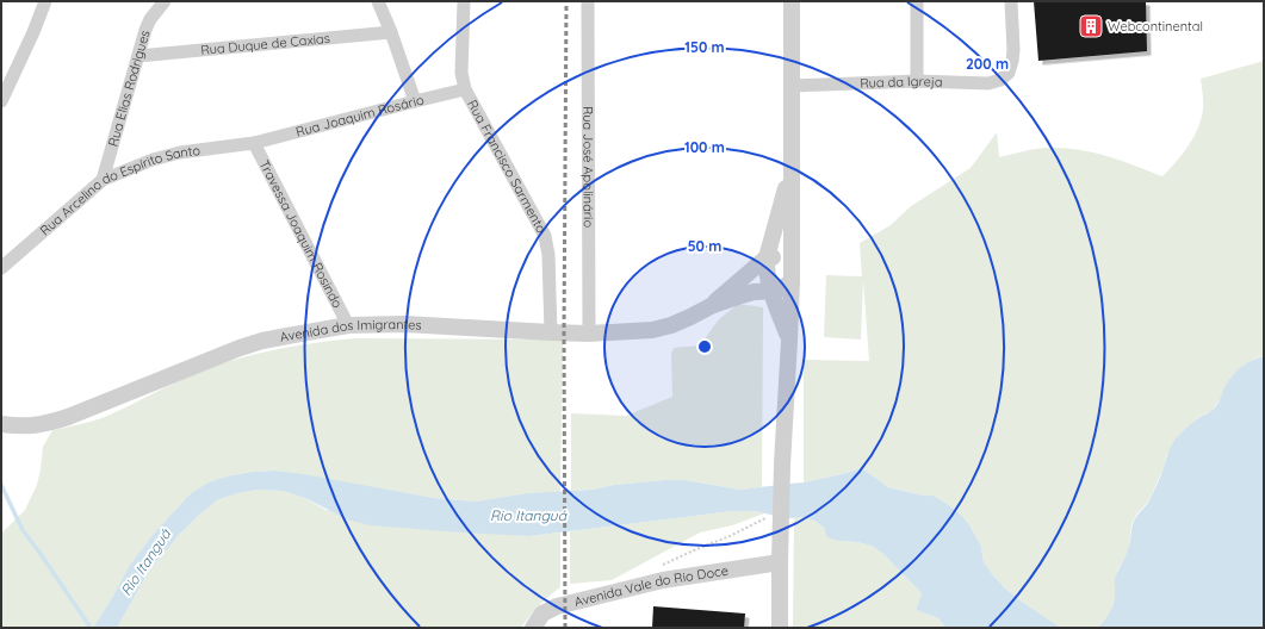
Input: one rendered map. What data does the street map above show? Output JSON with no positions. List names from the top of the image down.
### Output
{
  "streets": {
    "street": [
      "Rua Duque de Caxias",
      "Rua da Igreja",
      "Rua Elias Rodrigues",
      "Rua Joaquim Rosário",
      "Rua Francisco Sarmento",
      "Rua José Apolinário",
      "Rua Arcelino do Espírito Santo",
      "Travessa Joaquim Rosindo",
      "Avenida dos Imigrantes",
      "Avenida Vale do Rio Doce"
    ]
  },
  "crossings": [
    ["Rua Duque de Caxias", "Rua Elias Rodrigues"],
    ["Rua Elias Rodrigues", "Rua Arcelino do Espírito Santo"],
    ["Rua Joaquim Rosário", "Rua Francisco Sarmento"],
    ["Rua Joaquim Rosário", "Rua Arcelino do Espírito Santo"],
    ["Rua Joaquim Rosário", "Travessa Joaquim Rosindo"],
    ["Rua Francisco Sarmento", "Avenida dos Imigrantes"],
    ["Rua José Apolinário", "Avenida dos Imigrantes"],
    ["Rua Arcelino do Espírito Santo", "Travessa Joaquim Rosindo"],
    ["Travessa Joaquim Rosindo", "Avenida dos Imigrantes"]
  ],
  "water": ["Rio Itanguá"],
  "places": {
    "building": ["Webcontinental"]
  },
  "rings": [
    "150 m",
    "200 m",
    "100 m",
    "50 m"
  ]
}
